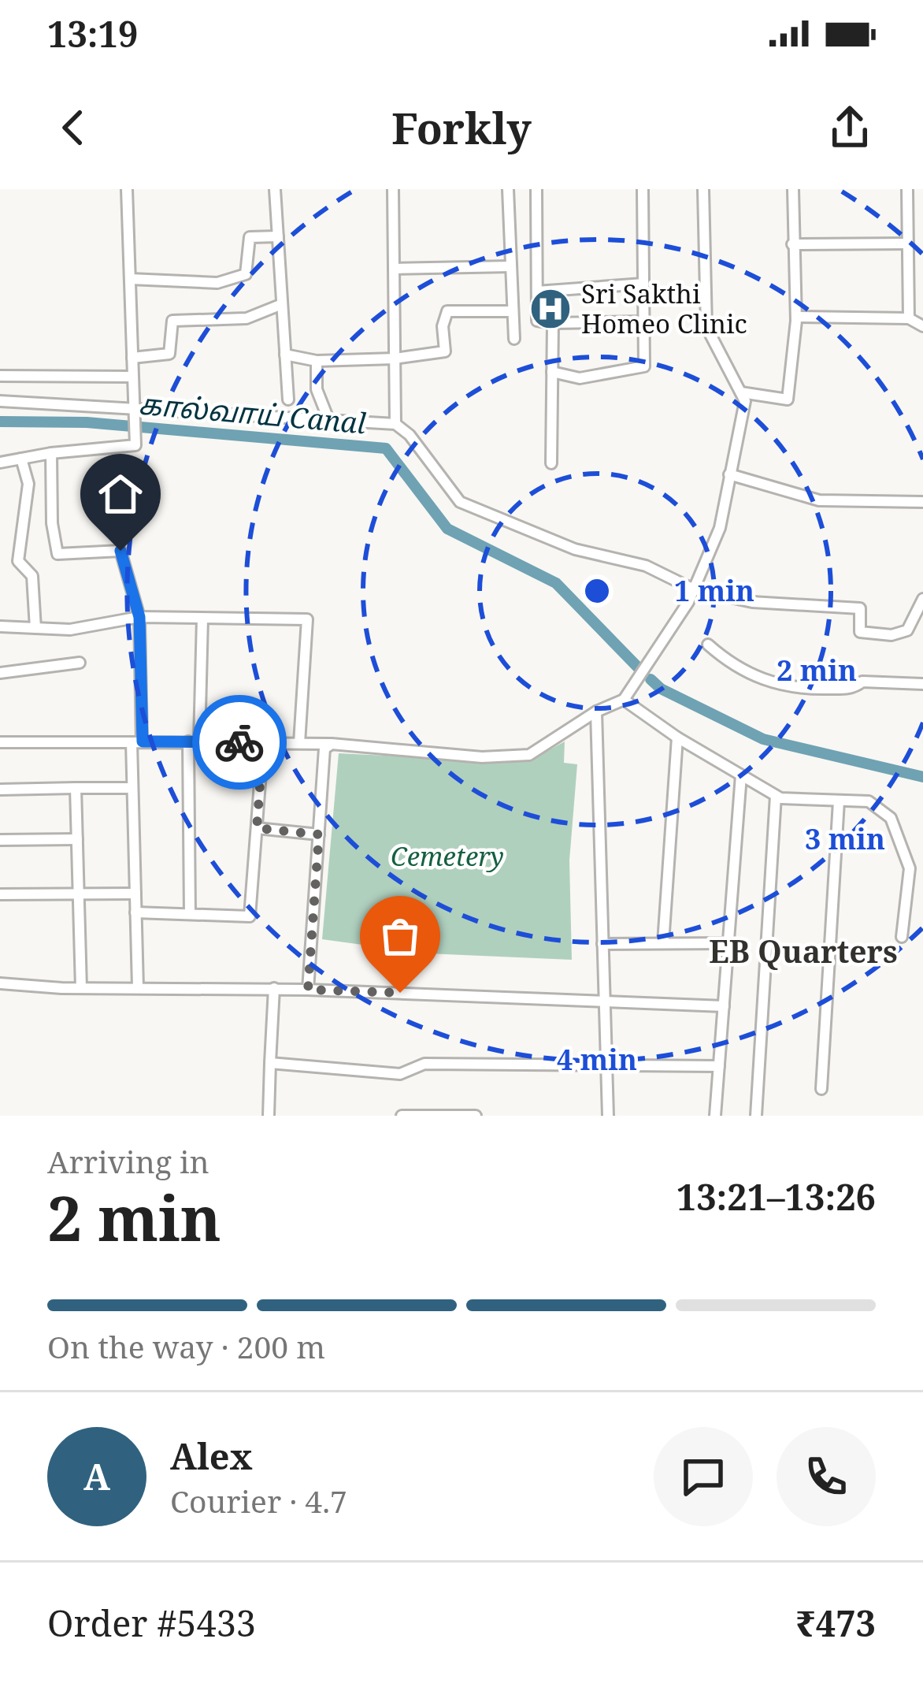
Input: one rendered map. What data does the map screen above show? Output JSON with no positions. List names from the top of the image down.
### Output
{
  "districts": ["EB Quarters"],
  "water": ["கால்வாய் Canal"],
  "parks": ["Cemetery"],
  "places": {
    "hospital": ["Sri Sakthi Homeo Clinic"]
  },
  "page": {
    "status": "13:19",
    "header": "Forkly",
    "heading": ["2 min", "Arriving in", "13:21–13:26"],
    "panel": [
      "Alex",
      "Courier · 4.7",
      "Order #5433",
      "₹473"
    ],
    "bar": "On the way · 200 m",
    "round": "A"
  },
  "rings": [
    "1 min",
    "2 min",
    "3 min",
    "4 min"
  ]
}
